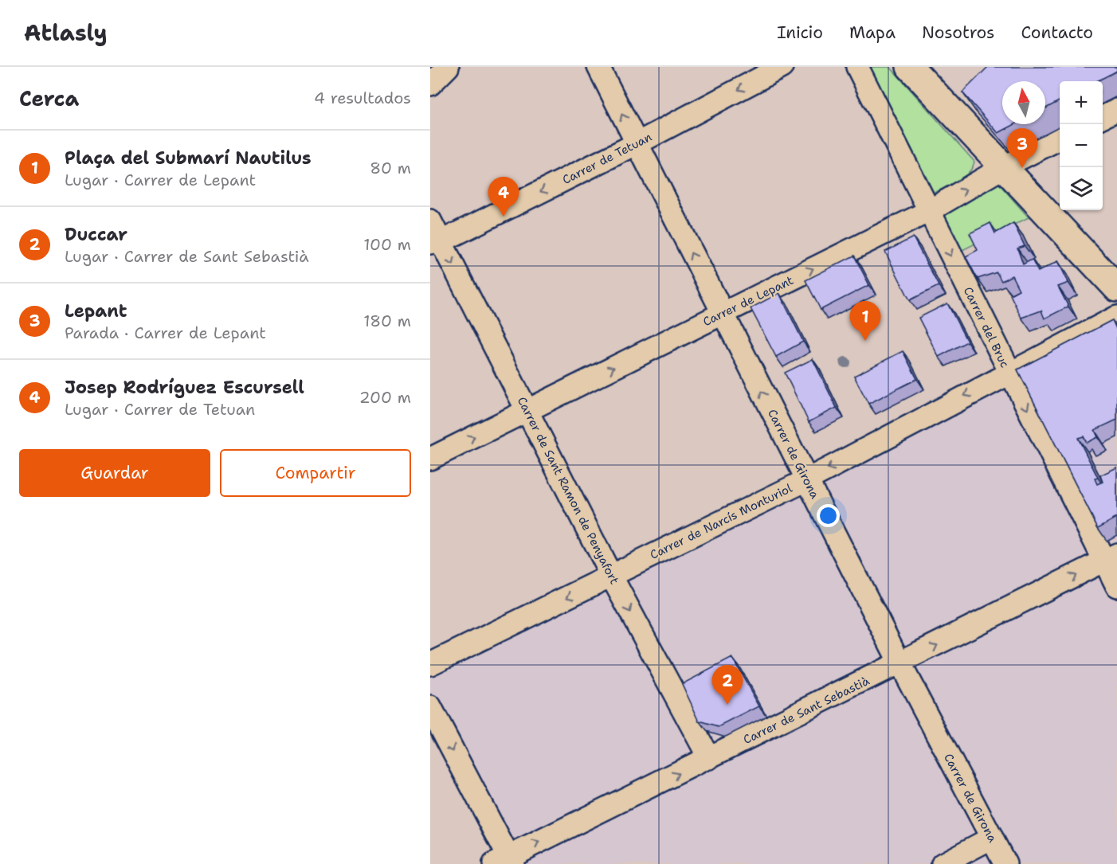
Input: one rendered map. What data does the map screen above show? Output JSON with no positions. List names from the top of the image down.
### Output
{
  "streets": {
    "street": [
      "Carrer de Tetuan",
      "Carrer de Lepant",
      "Carrer del Bruc",
      "Carrer de Girona",
      "Carrer de Sant Ramon de Penyafort",
      "Carrer de Narcís Monturiol",
      "Carrer de Sant Sebastià"
    ]
  },
  "crossings": [
    ["Carrer de Tetuan", "Carrer de Girona"],
    ["Carrer de Tetuan", "Carrer de Sant Ramon de Penyafort"],
    ["Carrer de Lepant", "Carrer del Bruc"],
    ["Carrer de Lepant", "Carrer de Girona"],
    ["Carrer de Lepant", "Carrer de Sant Ramon de Penyafort"],
    ["Carrer del Bruc", "Carrer de Narcís Monturiol"],
    ["Carrer del Bruc", "Carrer de Sant Sebastià"],
    ["Carrer de Girona", "Carrer de Narcís Monturiol"],
    ["Carrer de Girona", "Carrer de Sant Sebastià"],
    ["Carrer de Sant Ramon de Penyafort", "Carrer de Narcís Monturiol"],
    ["Carrer de Sant Ramon de Penyafort", "Carrer de Sant Sebastià"]
  ],
  "one_way": [
    "Carrer de Tetuan",
    "Carrer de Lepant",
    "Carrer del Bruc",
    "Carrer de Girona",
    "Carrer de Sant Ramon de Penyafort",
    "Carrer de Narcís Monturiol",
    "Carrer de Sant Sebastià"
  ],
  "north": "top",
  "page": {
    "header": "Atlasly",
    "nav": [
      "Inicio",
      "Mapa",
      "Nosotros",
      "Contacto"
    ],
    "heading": ["Cerca", "4 resultados"],
    "map_buttons": ["+", "−"],
    "pins": [
      "3",
      "4",
      "1",
      "2"
    ],
    "list": [
      {
        "mark": "1",
        "name": "Plaça del Submarí Nautilus",
        "note": "Lugar · Carrer de Lepant",
        "value": "80 m"
      },
      {
        "mark": "2",
        "name": "Duccar",
        "note": "Lugar · Carrer de Sant Sebastià",
        "value": "100 m"
      },
      {
        "mark": "3",
        "name": "Lepant",
        "note": "Parada · Carrer de Lepant",
        "value": "180 m"
      },
      {
        "mark": "4",
        "name": "Josep Rodríguez Escursell",
        "note": "Lugar · Carrer de Tetuan",
        "value": "200 m"
      }
    ],
    "buttons": ["Guardar", "Compartir"]
  }
}
